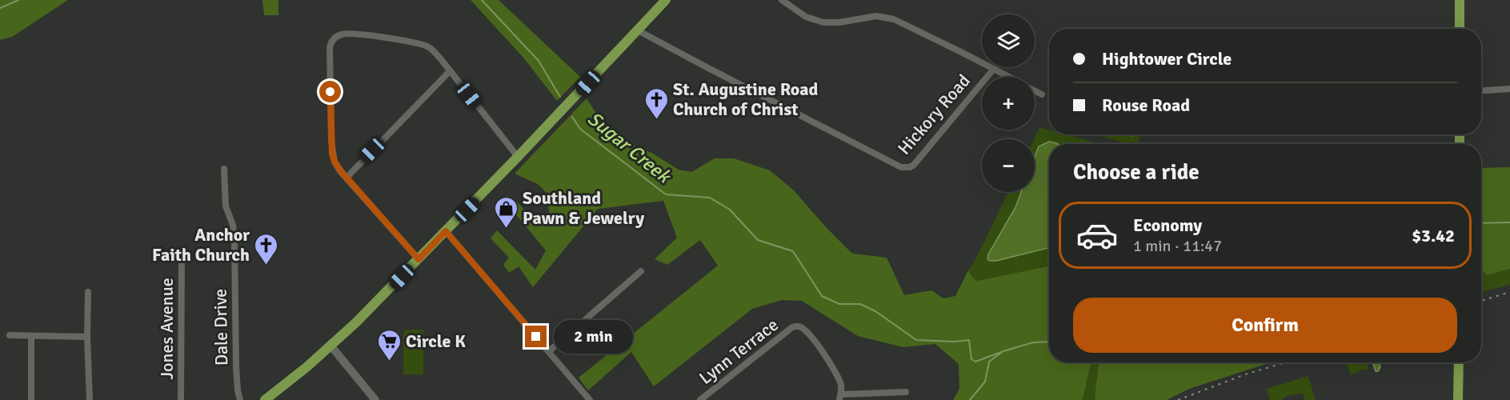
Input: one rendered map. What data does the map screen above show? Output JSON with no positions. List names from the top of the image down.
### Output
{
  "streets": {
    "street": [
      "Hickory Road",
      "Dale Drive",
      "Jones Avenue",
      "Lynn Terrace"
    ]
  },
  "water": ["Sugar Creek"],
  "places": {
    "church": ["St. Augustine Road Church of Christ", "Anchor Faith Church"],
    "shop": ["Southland Pawn & Jewelry"],
    "supermarket": ["Circle K"]
  },
  "page": {
    "map_buttons": ["+", "−"],
    "banner": ["Hightower Circle", "Rouse Road"],
    "heading": "Choose a ride",
    "list": [
      {
        "name": "Economy",
        "note": "1 min · 11:47",
        "value": "$3.42"
      }
    ],
    "buttons": "Confirm",
    "bubble": "2 min"
  }
}
